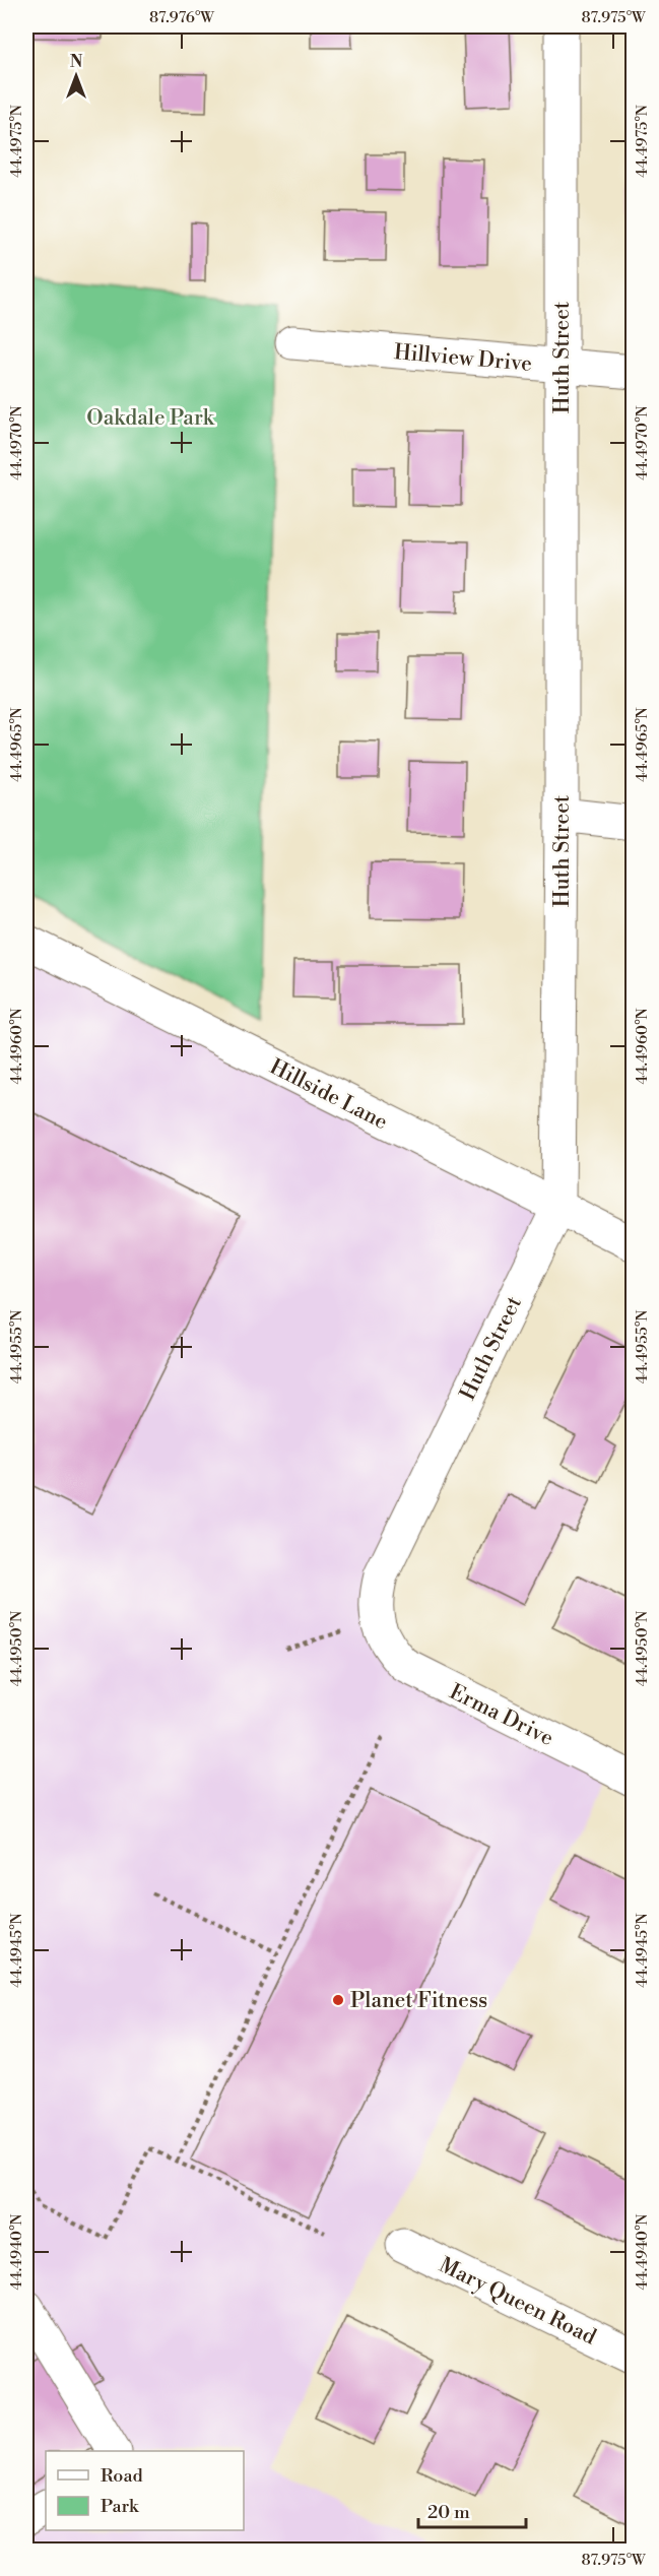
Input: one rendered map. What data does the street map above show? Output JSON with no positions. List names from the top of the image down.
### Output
{
  "streets": {
    "street": [
      "Hillview Drive",
      "Huth Street",
      "Hillside Lane",
      "Erma Drive",
      "Mary Queen Road"
    ]
  },
  "crossings": [
    ["Hillview Drive", "Huth Street"],
    ["Huth Street", "Hillside Lane"],
    ["Huth Street", "Erma Drive"]
  ],
  "parks": ["Oakdale Park"],
  "places": ["Planet Fitness"],
  "legend": ["Road", "Park"],
  "scale_bar": "20 m",
  "north": "top",
  "coordinates": [
    "87.976°W",
    "87.975°W",
    "44.4975°N",
    "44.4970°N",
    "44.4965°N",
    "44.4960°N",
    "44.4955°N",
    "44.4950°N",
    "44.4945°N",
    "44.4940°N"
  ]
}
